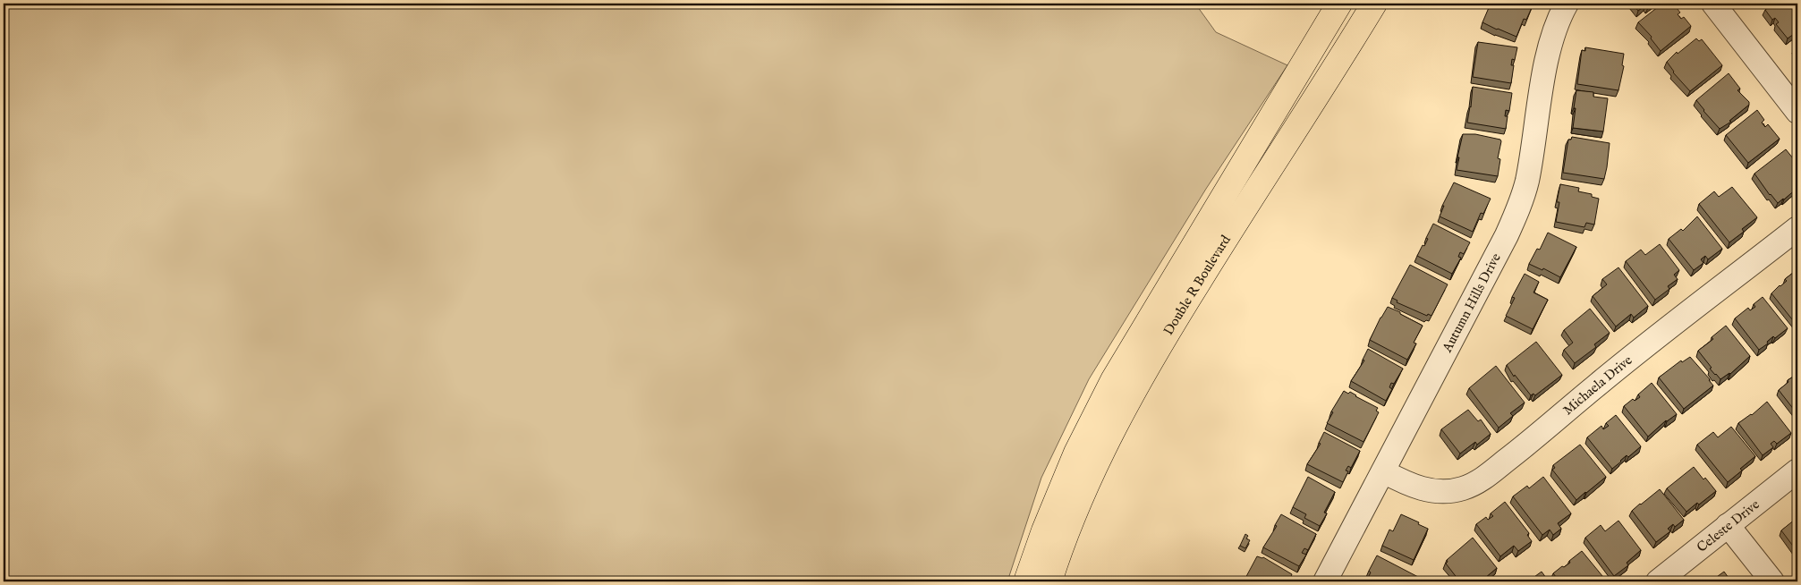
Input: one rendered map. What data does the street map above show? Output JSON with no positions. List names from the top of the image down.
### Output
{
  "streets": {
    "main road": ["Double R Boulevard"],
    "street": ["Autumn Hills Drive", "Michaela Drive", "Celeste Drive"]
  },
  "crossings": [
    ["Autumn Hills Drive", "Michaela Drive"]
  ]
}
